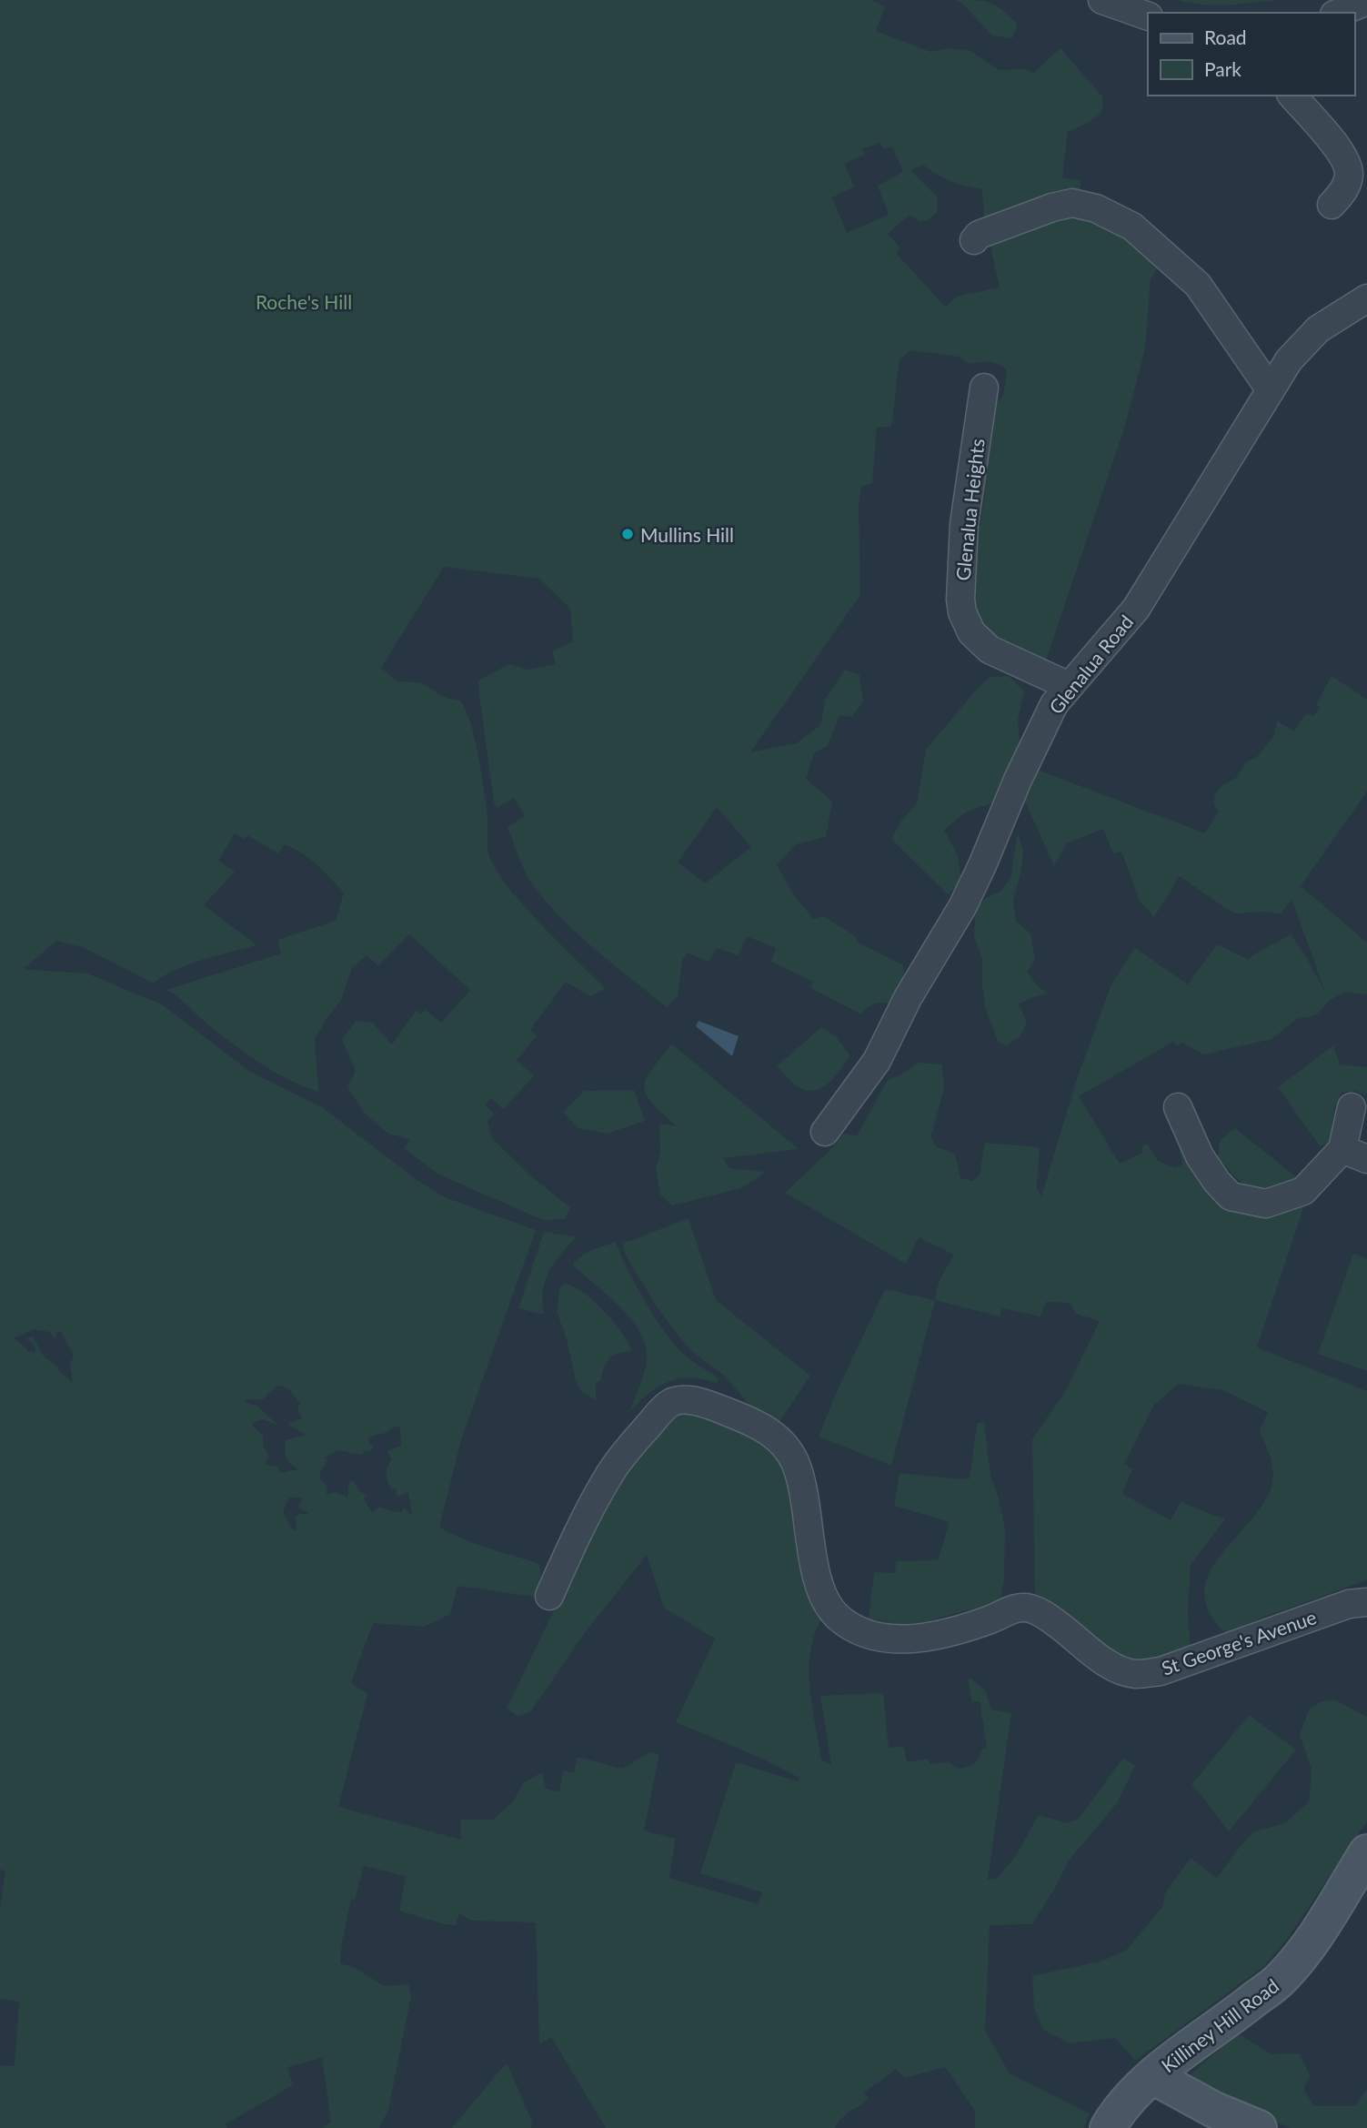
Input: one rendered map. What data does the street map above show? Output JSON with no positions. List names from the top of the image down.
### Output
{
  "streets": {
    "main road": ["Killiney Hill Road"],
    "street": ["Glenalua Heights", "Glenalua Road", "St George's Avenue"]
  },
  "crossings": [
    ["Glenalua Heights", "Glenalua Road"]
  ],
  "parks": ["Roche's Hill"],
  "places": ["Mullins Hill"],
  "legend": ["Road", "Park"]
}
